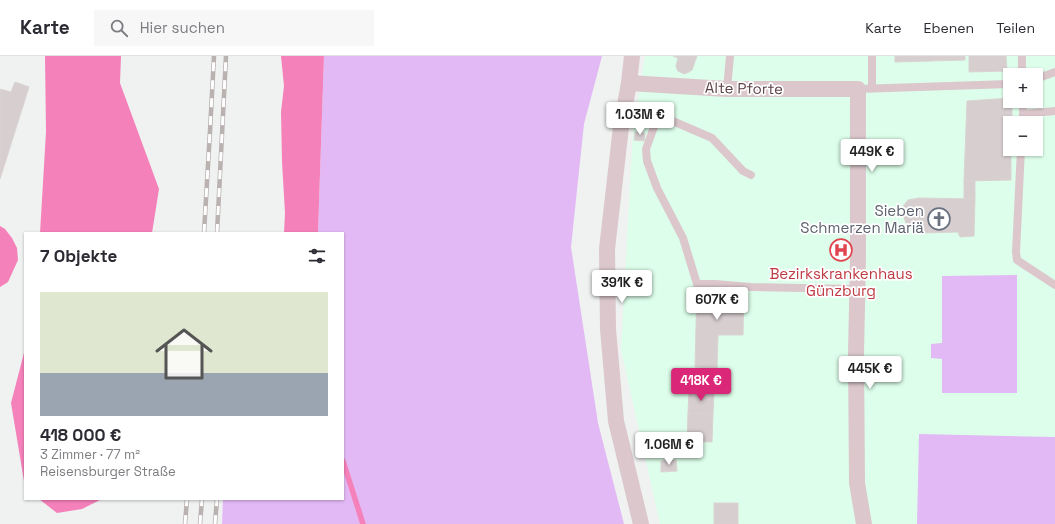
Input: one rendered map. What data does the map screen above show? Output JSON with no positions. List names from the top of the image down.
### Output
{
  "streets": {
    "street": ["Alte Pforte"]
  },
  "places": {
    "church": ["Sieben Schmerzen Mariä"],
    "hospital": ["Bezirkskrankenhaus Günzburg"]
  },
  "page": {
    "header": "Karte",
    "search": "Hier suchen",
    "nav": ["Karte", "Ebenen", "Teilen"],
    "map_buttons": ["+", "−"],
    "price": [
      "1.03M €",
      "449K €",
      "391K €",
      "607K €",
      "445K €",
      "418K €",
      "1.06M €"
    ],
    "heading": "7 Objekte",
    "list": [
      {
        "name": "418 000 €",
        "note": "3 Zimmer · 77 m² · Reisensburger Straße"
      }
    ]
  }
}
